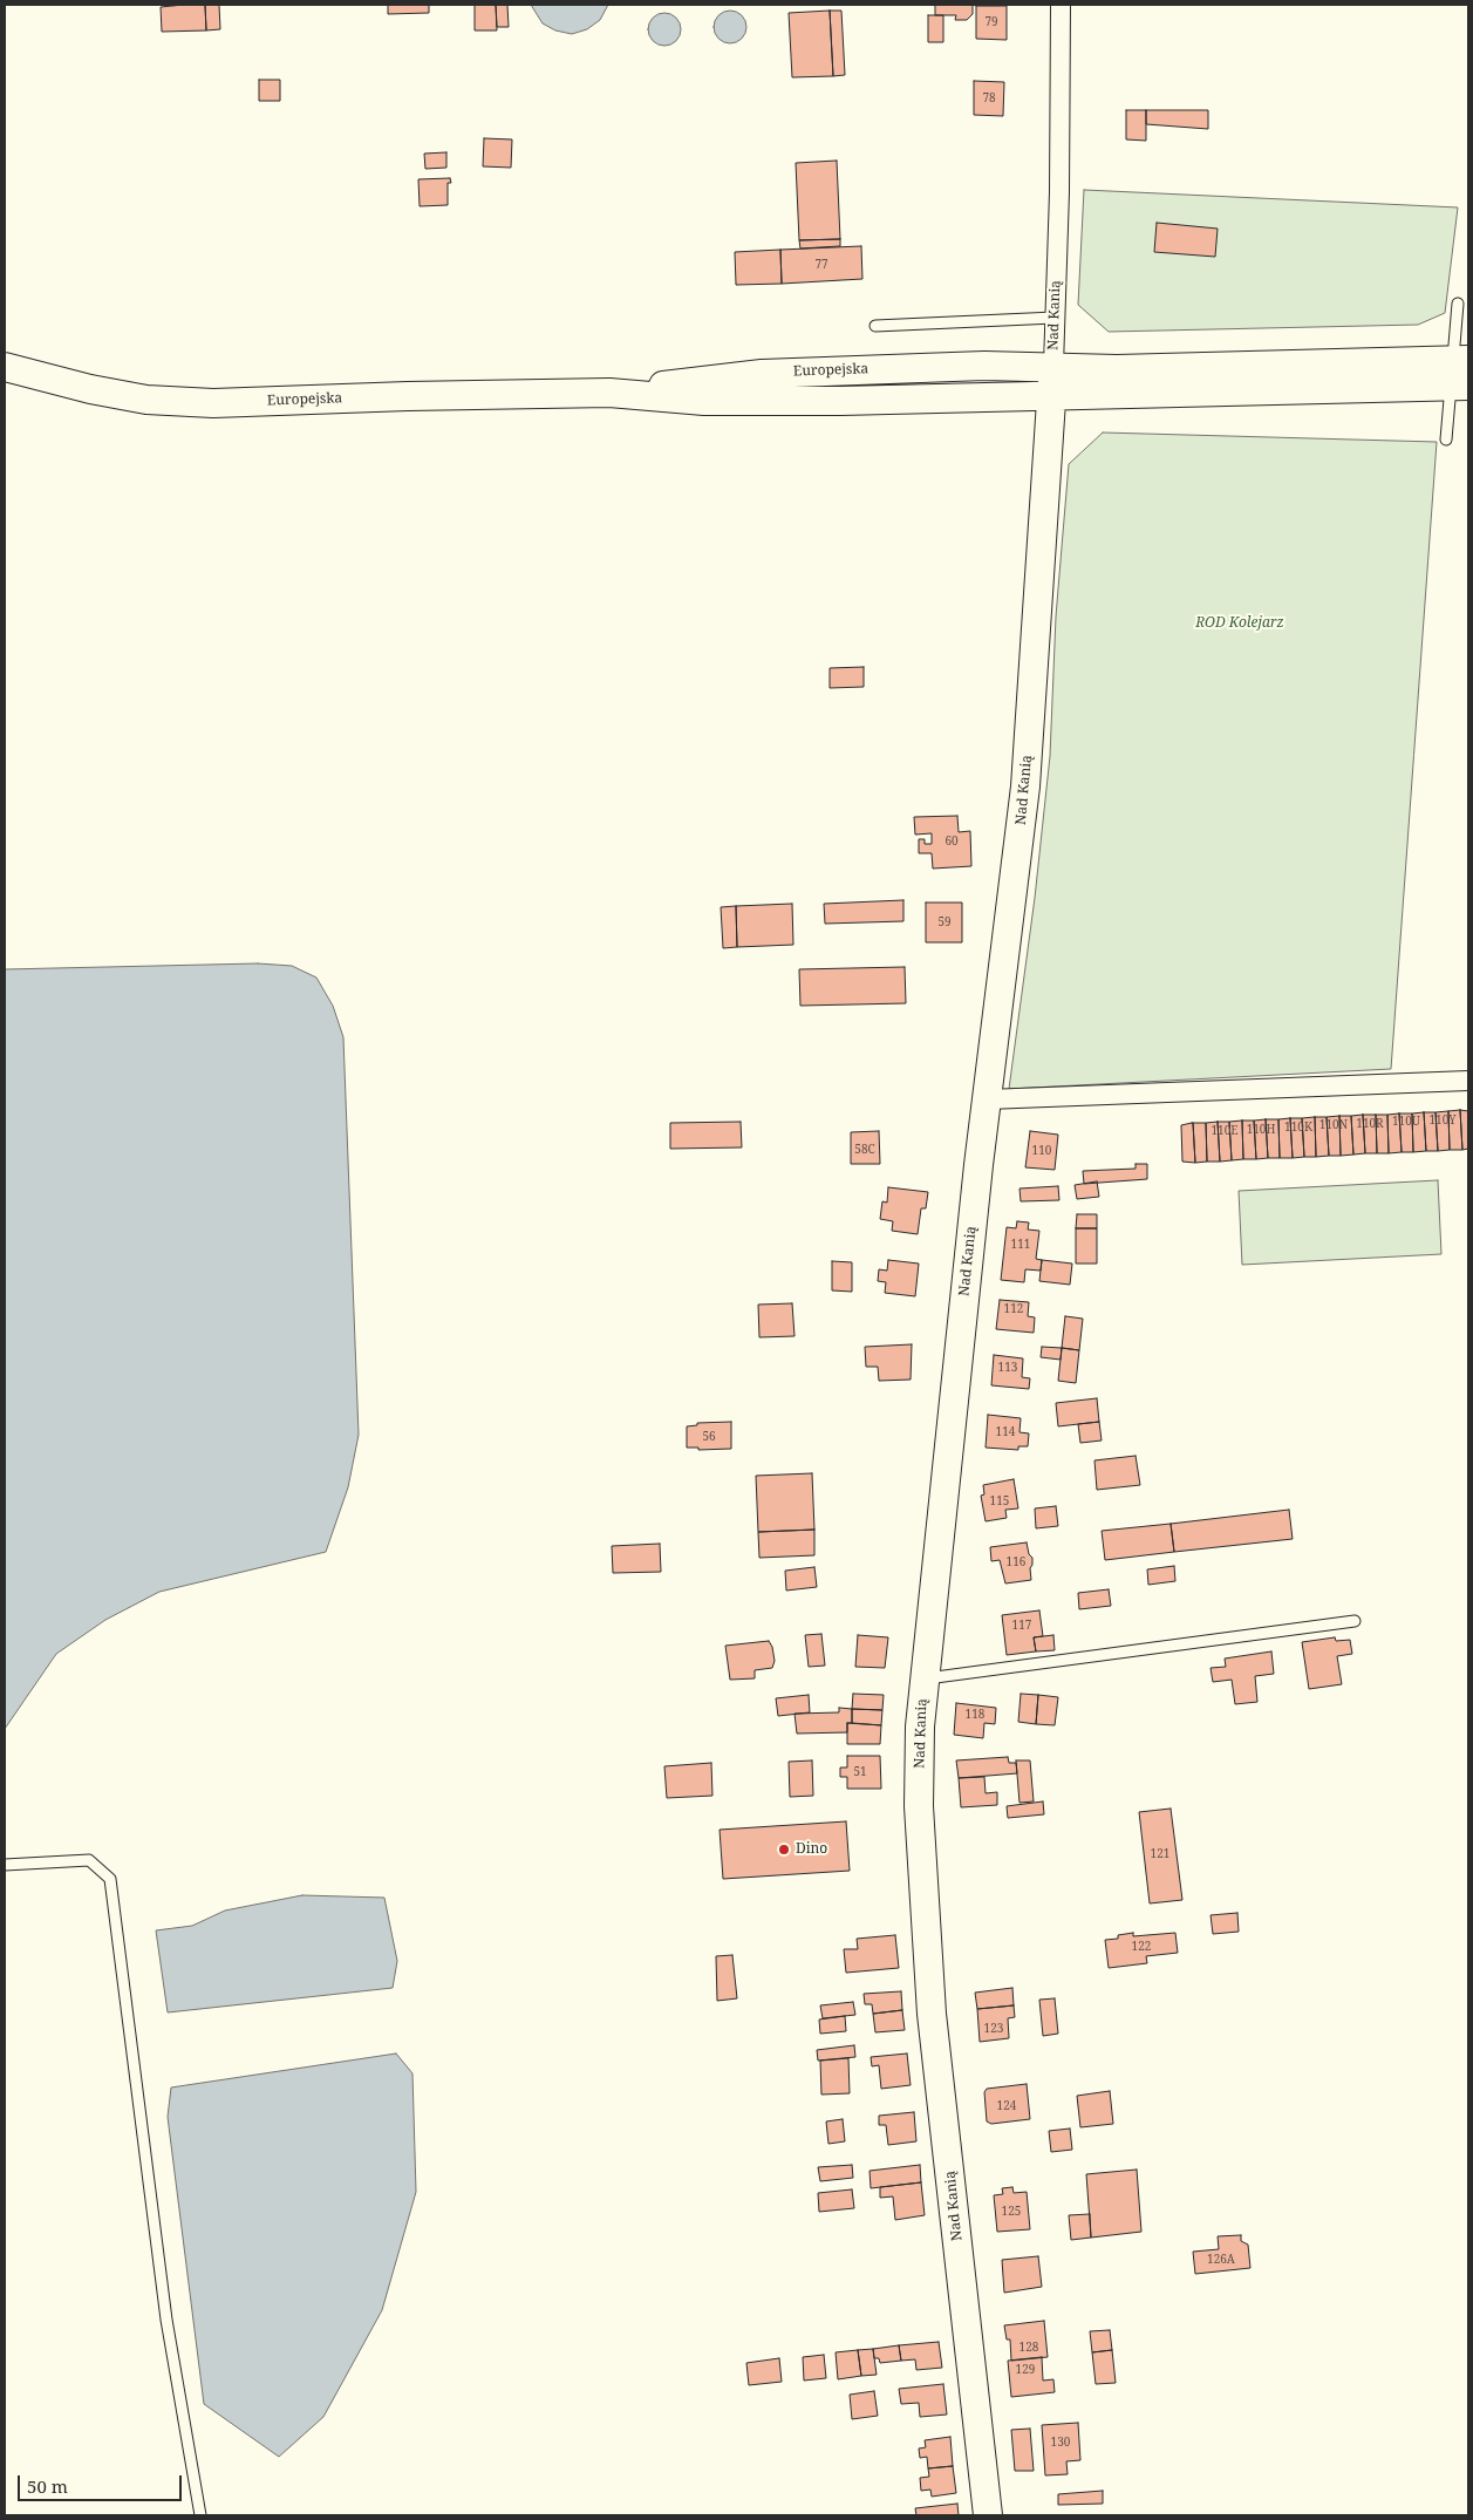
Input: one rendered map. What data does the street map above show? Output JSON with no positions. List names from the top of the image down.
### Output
{
  "streets": {
    "street": ["Nad Kanią", "Europejska"]
  },
  "crossings": [
    ["Nad Kanią", "Europejska"]
  ],
  "parks": ["ROD Kolejarz"],
  "places": ["Dino"],
  "house_numbers": [
    "79",
    "78",
    "77",
    "60",
    "59",
    "110Y",
    "110U",
    "110R",
    "110N",
    "110K",
    "110H",
    "110E",
    "58C",
    "110",
    "111",
    "112",
    "113",
    "114",
    "56",
    "115",
    "116",
    "117",
    "118",
    "51",
    "121",
    "122",
    "123",
    "124",
    "125",
    "126A",
    "128",
    "129",
    "130"
  ],
  "scale_bar": "50 m"
}
